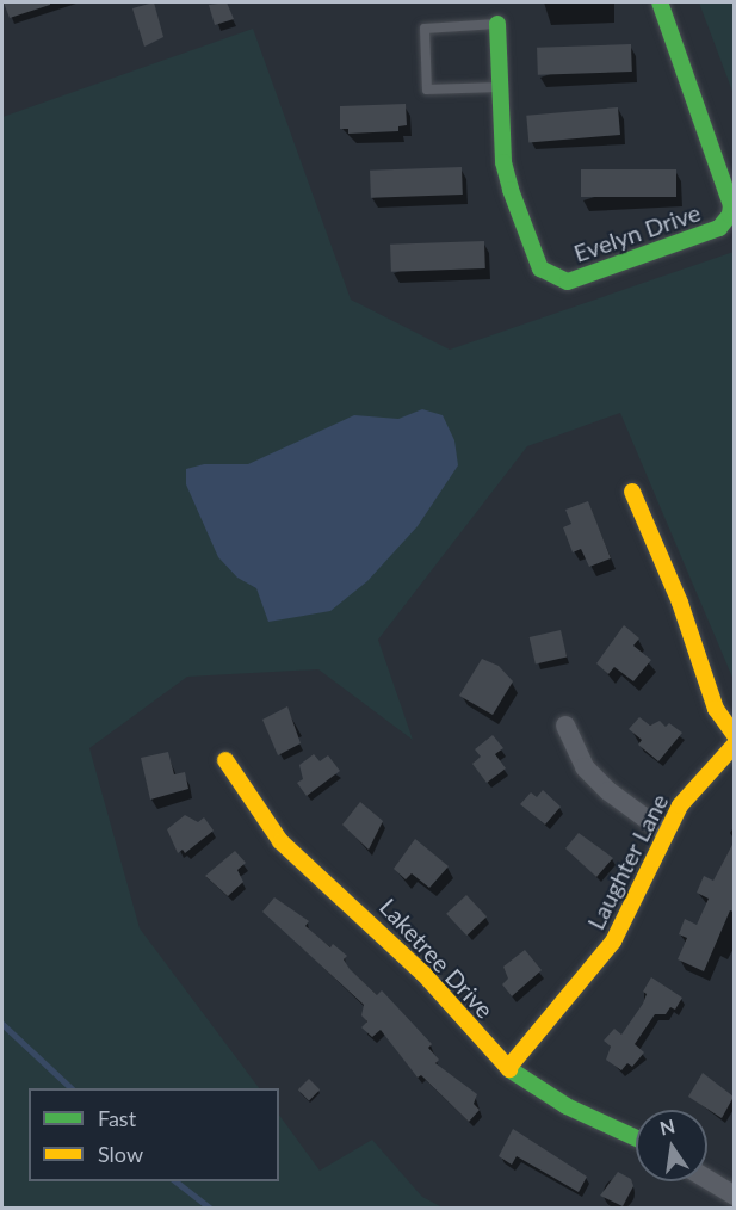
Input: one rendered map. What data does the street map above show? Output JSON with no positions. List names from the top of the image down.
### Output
{
  "streets": {
    "street": ["Evelyn Drive", "Laughter Lane", "Laketree Drive"]
  },
  "crossings": [
    ["Laughter Lane", "Laketree Drive"]
  ],
  "legend": ["Fast", "Slow"],
  "north": "top"
}
